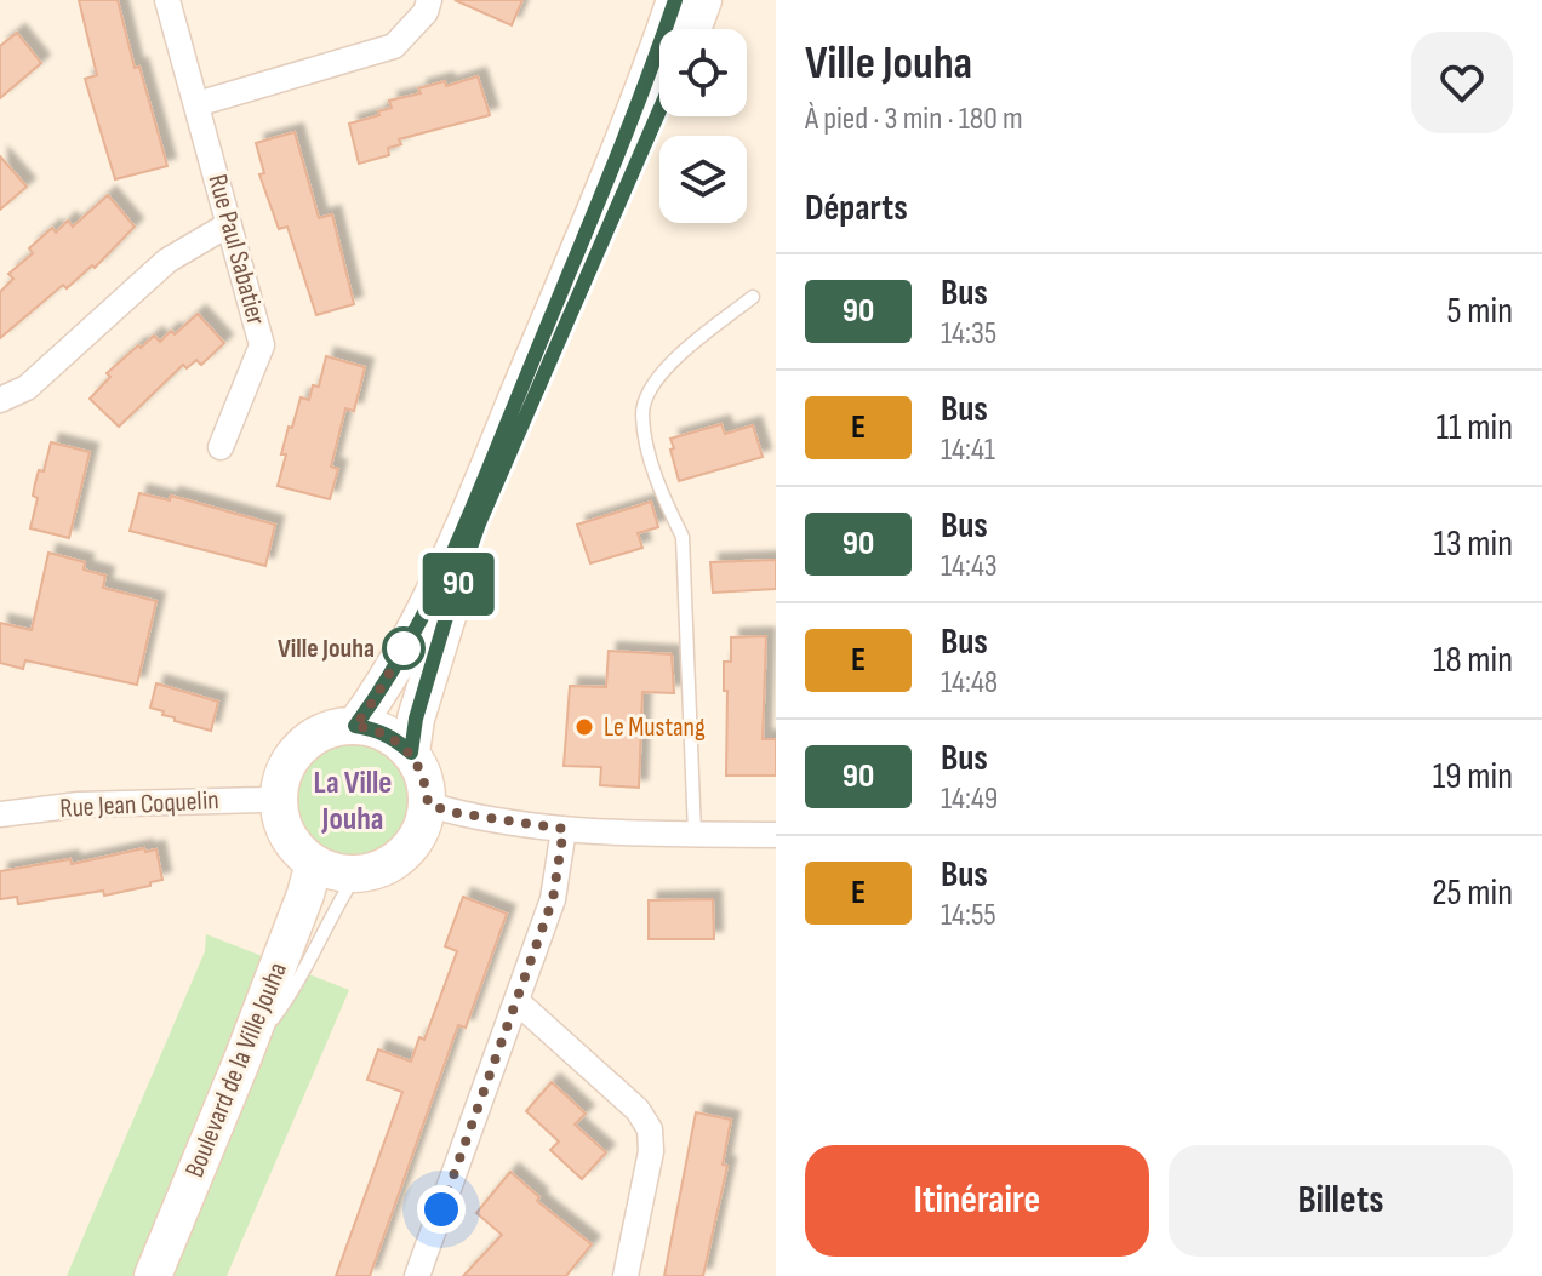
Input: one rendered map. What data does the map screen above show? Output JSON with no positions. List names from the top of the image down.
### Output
{
  "streets": {
    "main road": ["Boulevard de la Ville Jouha"],
    "street": ["Rue Paul Sabatier", "Rue Jean Coquelin"]
  },
  "crossings": [
    ["Rue Jean Coquelin", "Boulevard de la Ville Jouha"]
  ],
  "districts": ["La Ville Jouha"],
  "places": ["Ville Jouha", "Le Mustang"],
  "lines": ["bus line 90"],
  "page": {
    "on_map": "90",
    "heading": [
      ["Ville Jouha", "À pied · 3 min · 180 m"],
      "Départs"
    ],
    "list": [
      {
        "mark": "90",
        "name": "Bus",
        "note": "14:35",
        "value": "5 min"
      },
      {
        "mark": "E",
        "name": "Bus",
        "note": "14:41",
        "value": "11 min"
      },
      {
        "mark": "90",
        "name": "Bus",
        "note": "14:43",
        "value": "13 min"
      },
      {
        "mark": "E",
        "name": "Bus",
        "note": "14:48",
        "value": "18 min"
      },
      {
        "mark": "90",
        "name": "Bus",
        "note": "14:49",
        "value": "19 min"
      },
      {
        "mark": "E",
        "name": "Bus",
        "note": "14:55",
        "value": "25 min"
      }
    ],
    "buttons": ["Itinéraire", "Billets"]
  }
}
